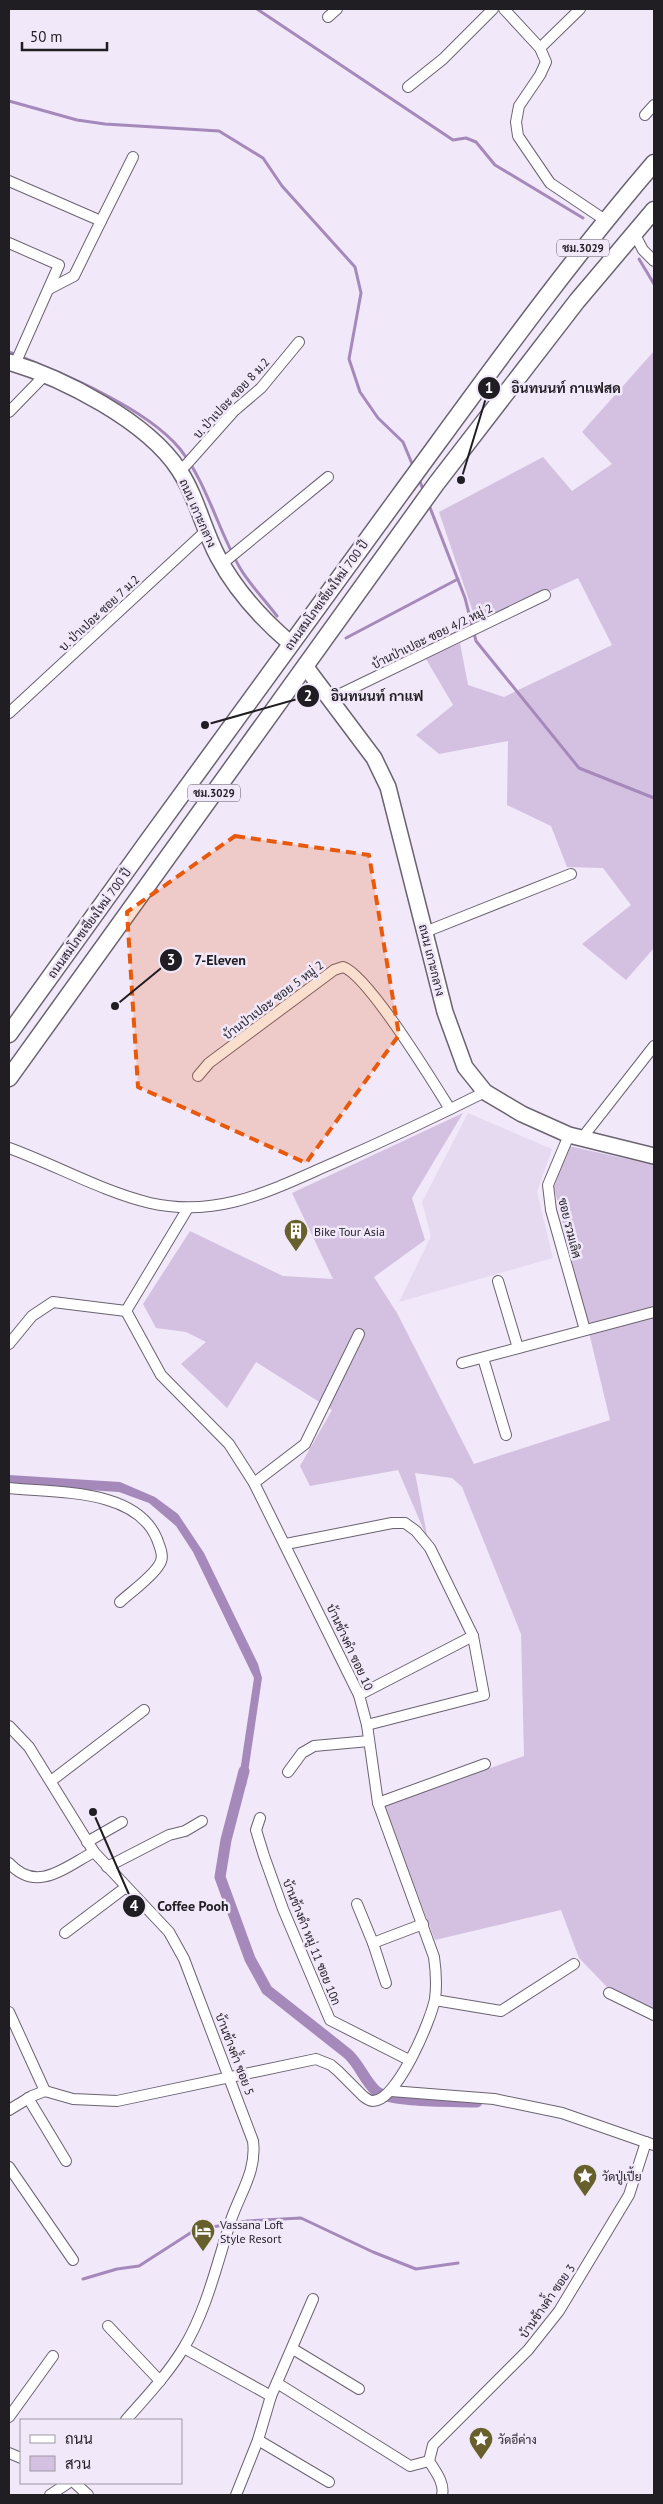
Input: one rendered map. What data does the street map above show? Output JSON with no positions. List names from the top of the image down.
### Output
{
  "streets": {
    "main road": ["ชม.3029", "ถนนสมโภชเชียงใหม่ 700 ปี"],
    "street": [
      "บ. ป่าเปอะ ซอย 8 ม.2",
      "ถนน เกาะกลาง",
      "บ. ป่าเปอะ ซอย 7 ม.2",
      "บ้านป่าเปอะ ซอย 4/2 หมู่ 2",
      "บ้านป่าเปอะ ซอย 5 หมู่ 2",
      "ซอย รวมเลิศ",
      "บ้านช้างคำ ซอย 10",
      "บ้านช้างคำ หมู่ 11 ซอย 10ก",
      "บ้านช้างค้ำ ซอย 5",
      "บ้านช้างค้ำ ซอย 3"
    ]
  },
  "crossings": [
    ["บ. ป่าเปอะ ซอย 8 ม.2", "ถนน เกาะกลาง"],
    ["ถนน เกาะกลาง", "ถนนสมโภชเชียงใหม่ 700 ปี"],
    ["ถนน เกาะกลาง", "บ. ป่าเปอะ ซอย 7 ม.2"],
    ["ถนน เกาะกลาง", "บ้านป่าเปอะ ซอย 4/2 หมู่ 2"],
    ["ถนน เกาะกลาง", "ซอย รวมเลิศ"],
    ["บ้านช้างคำ ซอย 10", "บ้านช้างคำ หมู่ 11 ซอย 10ก"]
  ],
  "places": {
    "other": [
      "อินทนนท์ กาแฟสด",
      "อินทนนท์ กาแฟ",
      "7-Eleven",
      "Coffee Pooh"
    ],
    "building": ["Bike Tour Asia"],
    "place": ["วัดปู่เปี้ย", "วัดอีค่าง"],
    "hotel": ["Vassana Loft Style Resort"]
  },
  "legend": ["ถนน", "สวน"],
  "scale_bar": "50 m"
}
